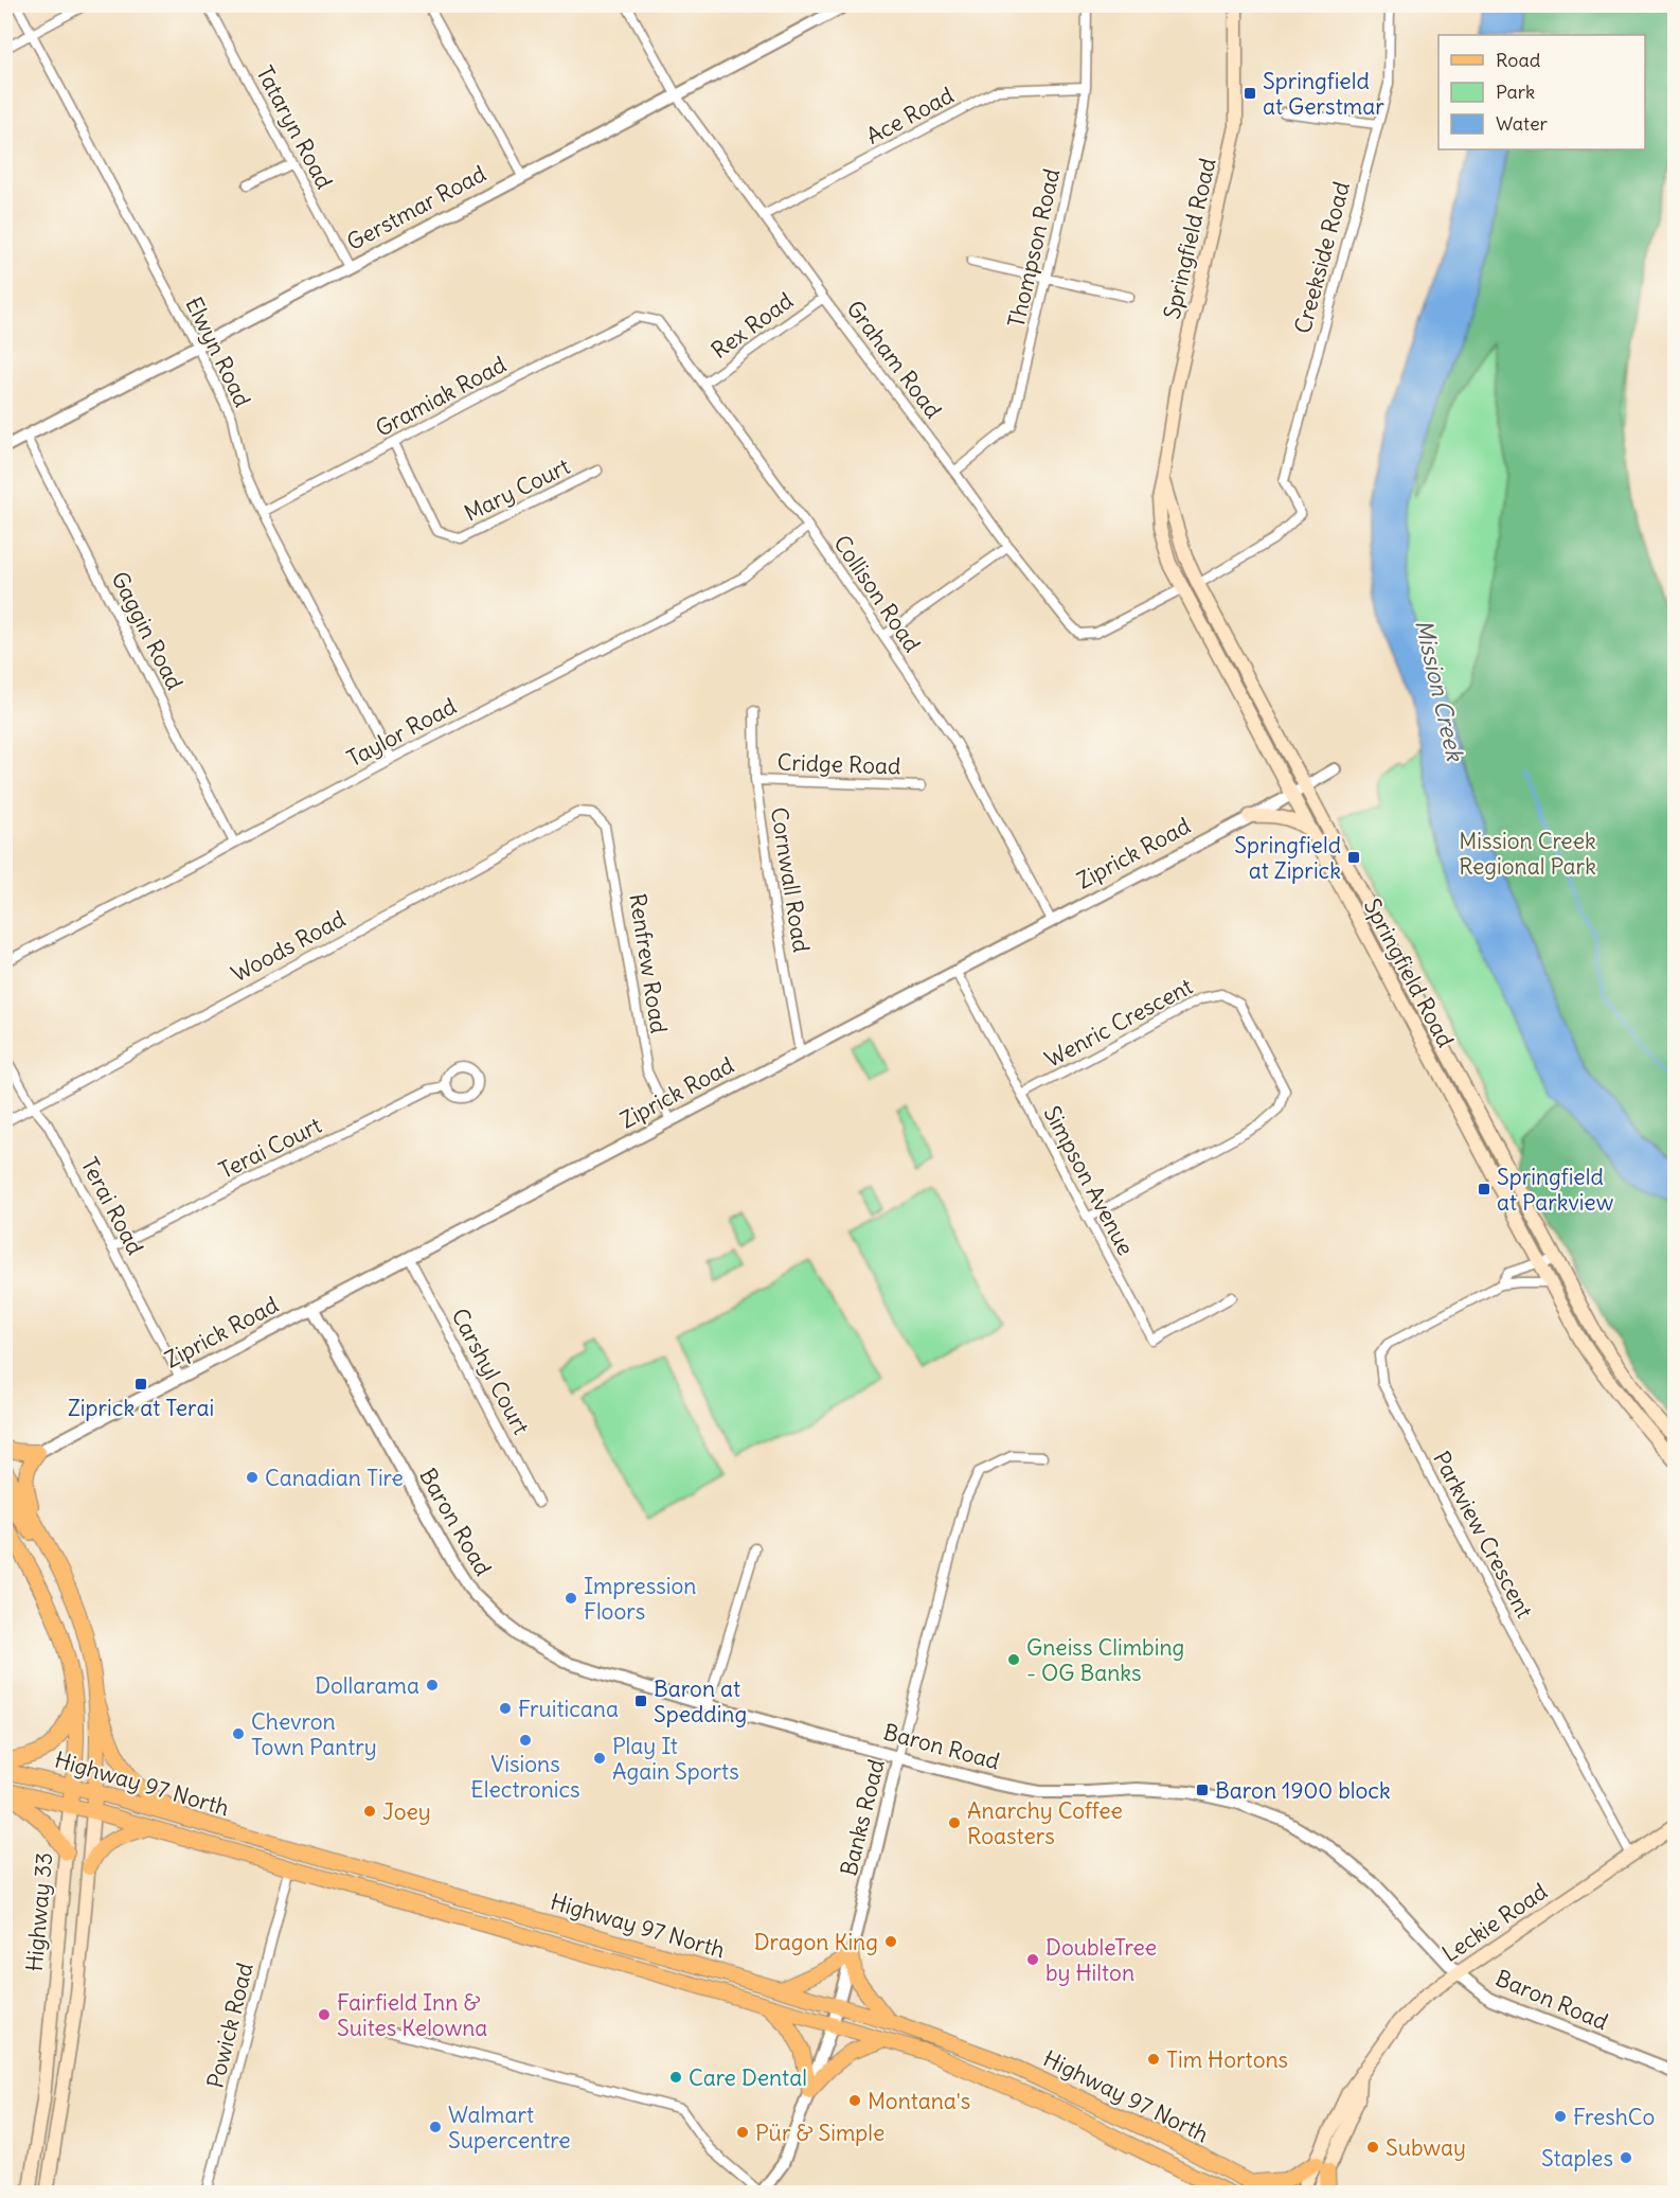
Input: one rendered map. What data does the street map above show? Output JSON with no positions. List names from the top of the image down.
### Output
{
  "streets": {
    "main road": [
      "Springfield Road",
      "Highway 97 North",
      "Highway 33",
      "Leckie Road"
    ],
    "street": [
      "Ace Road",
      "Tataryn Road",
      "Gerstmar Road",
      "Thompson Road",
      "Creekside Road",
      "Rex Road",
      "Elwyn Road",
      "Graham Road",
      "Gramiak Road",
      "Mary Court",
      "Collison Road",
      "Gaggin Road",
      "Taylor Road",
      "Cridge Road",
      "Ziprick Road",
      "Cornwall Road",
      "Woods Road",
      "Renfrew Road",
      "Wenric Crescent",
      "Terai Court",
      "Simpson Avenue",
      "Terai Road",
      "Carshyl Court",
      "Baron Road",
      "Parkview Crescent",
      "Banks Road",
      "Powick Road"
    ]
  },
  "crossings": [
    ["Ace Road", "Thompson Road"],
    ["Ace Road", "Graham Road"],
    ["Tataryn Road", "Gerstmar Road"],
    ["Gerstmar Road", "Elwyn Road"],
    ["Gerstmar Road", "Graham Road"],
    ["Gerstmar Road", "Gaggin Road"],
    ["Springfield Road", "Creekside Road"],
    ["Springfield Road", "Graham Road"],
    ["Springfield Road", "Ziprick Road"],
    ["Springfield Road", "Parkview Crescent"],
    ["Thompson Road", "Graham Road"],
    ["Rex Road", "Graham Road"],
    ["Rex Road", "Collison Road"],
    ["Elwyn Road", "Gramiak Road"],
    ["Elwyn Road", "Taylor Road"],
    ["Gramiak Road", "Mary Court"],
    ["Gramiak Road", "Collison Road"],
    ["Collison Road", "Taylor Road"],
    ["Collison Road", "Ziprick Road"],
    ["Gaggin Road", "Taylor Road"],
    ["Cridge Road", "Cornwall Road"],
    ["Ziprick Road", "Cornwall Road"],
    ["Ziprick Road", "Renfrew Road"],
    ["Ziprick Road", "Simpson Avenue"],
    ["Ziprick Road", "Terai Road"],
    ["Ziprick Road", "Carshyl Court"],
    ["Ziprick Road", "Baron Road"],
    ["Woods Road", "Renfrew Road"],
    ["Woods Road", "Terai Road"],
    ["Wenric Crescent", "Simpson Avenue"],
    ["Terai Court", "Terai Road"],
    ["Baron Road", "Banks Road"],
    ["Baron Road", "Leckie Road"],
    ["Parkview Crescent", "Leckie Road"],
    ["Highway 97 North", "Banks Road"],
    ["Highway 97 North", "Highway 33"],
    ["Highway 97 North", "Powick Road"]
  ],
  "water": ["Mission Creek"],
  "parks": ["Mission Creek Regional Park"],
  "places": {
    "transit": [
      "Springfield at Gerstmar",
      "Springfield at Ziprick",
      "Springfield at Parkview",
      "Ziprick at Terai",
      "Baron at Spedding",
      "Baron 1900 block"
    ],
    "other": [
      "Canadian Tire",
      "Impression Floors",
      "Gneiss Climbing - OG Banks",
      "Dollarama",
      "Fruiticana",
      "Chevron Town Pantry",
      "Visions Electronics",
      "Play It Again Sports",
      "Joey",
      "Anarchy Coffee Roasters",
      "Dragon King",
      "DoubleTree by Hilton",
      "Fairfield Inn & Suites Kelowna",
      "Tim Hortons",
      "Care Dental",
      "Montana's",
      "FreshCo",
      "Walmart Supercentre",
      "Pür & Simple",
      "Subway",
      "Staples"
    ]
  },
  "legend": ["Road", "Park", "Water"]
}
